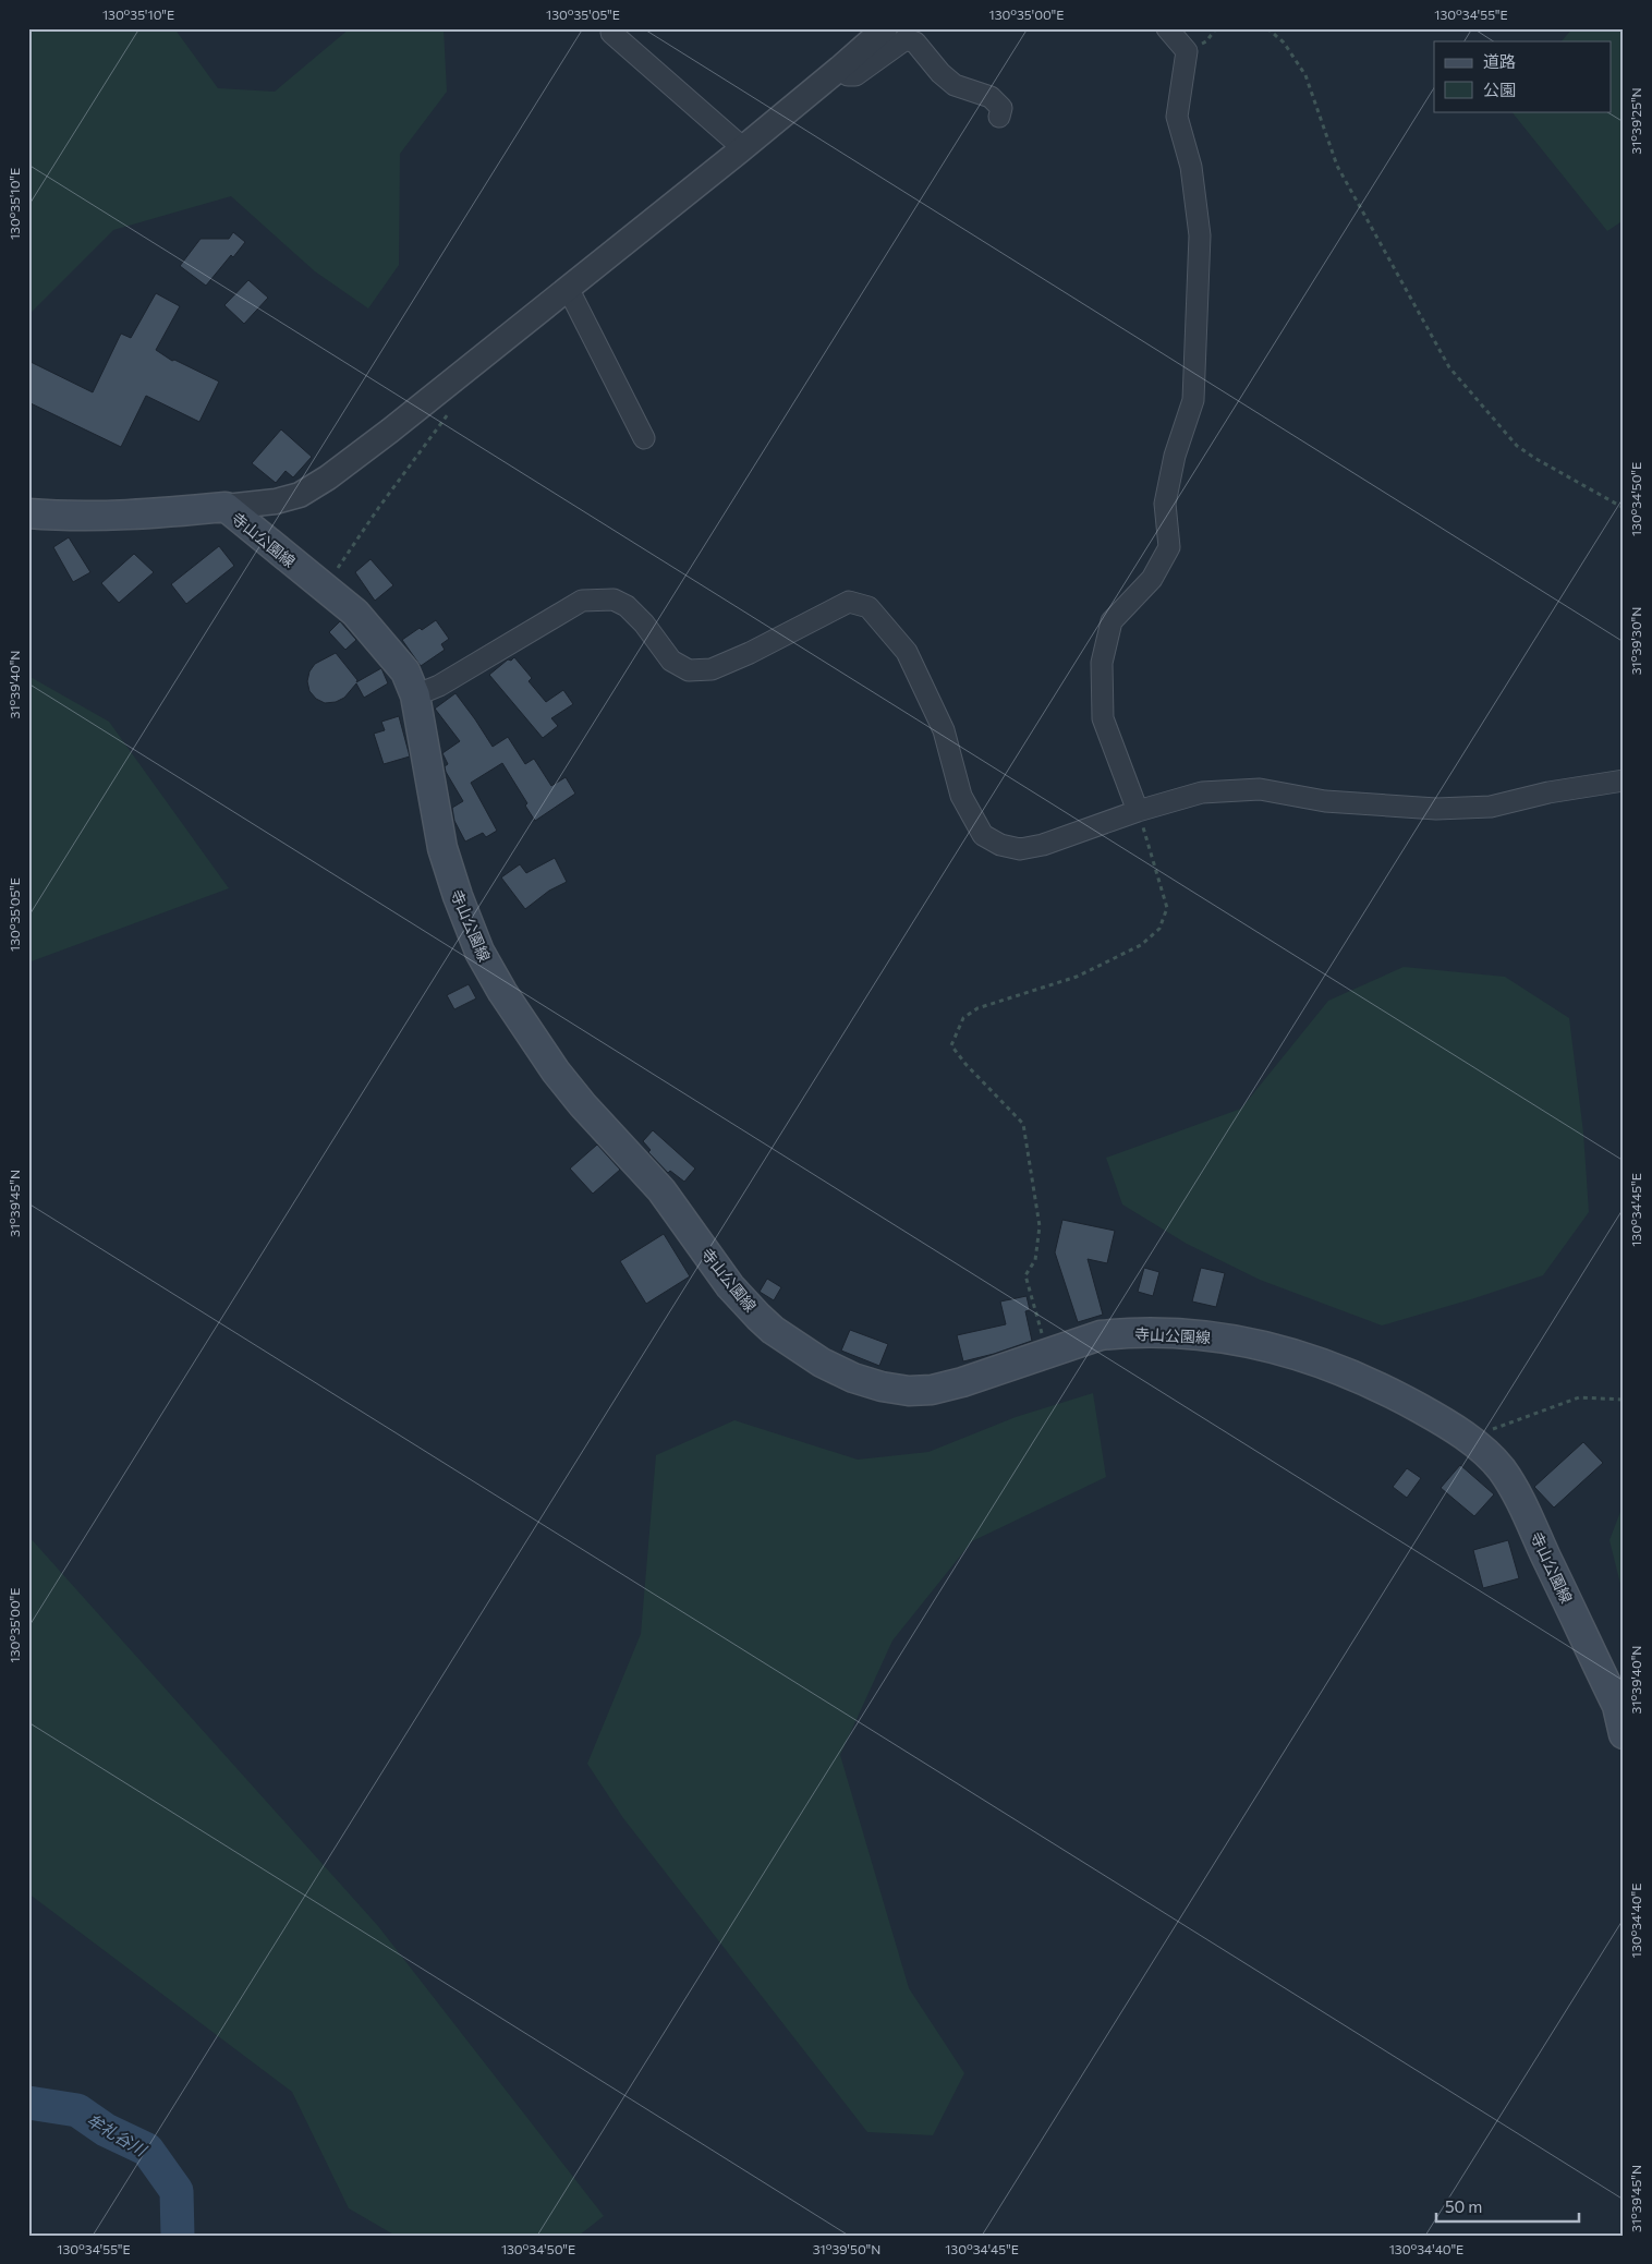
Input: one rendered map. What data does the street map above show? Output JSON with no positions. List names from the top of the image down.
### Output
{
  "streets": {
    "main road": ["寺山公園線"]
  },
  "water": ["牟礼谷川"],
  "legend": ["道路", "公園"],
  "scale_bar": "50 m",
  "coordinates": [
    "130°35'10\"E",
    "130°35'05\"E",
    "130°35'00\"E",
    "130°34'55\"E",
    "31°39'25\"N",
    "130°34'50\"E",
    "31°39'30\"N",
    "31°39'40\"N",
    "31°39'45\"N",
    "130°34'45\"E",
    "130°34'40\"E",
    "31°39'50\"N"
  ]
}
